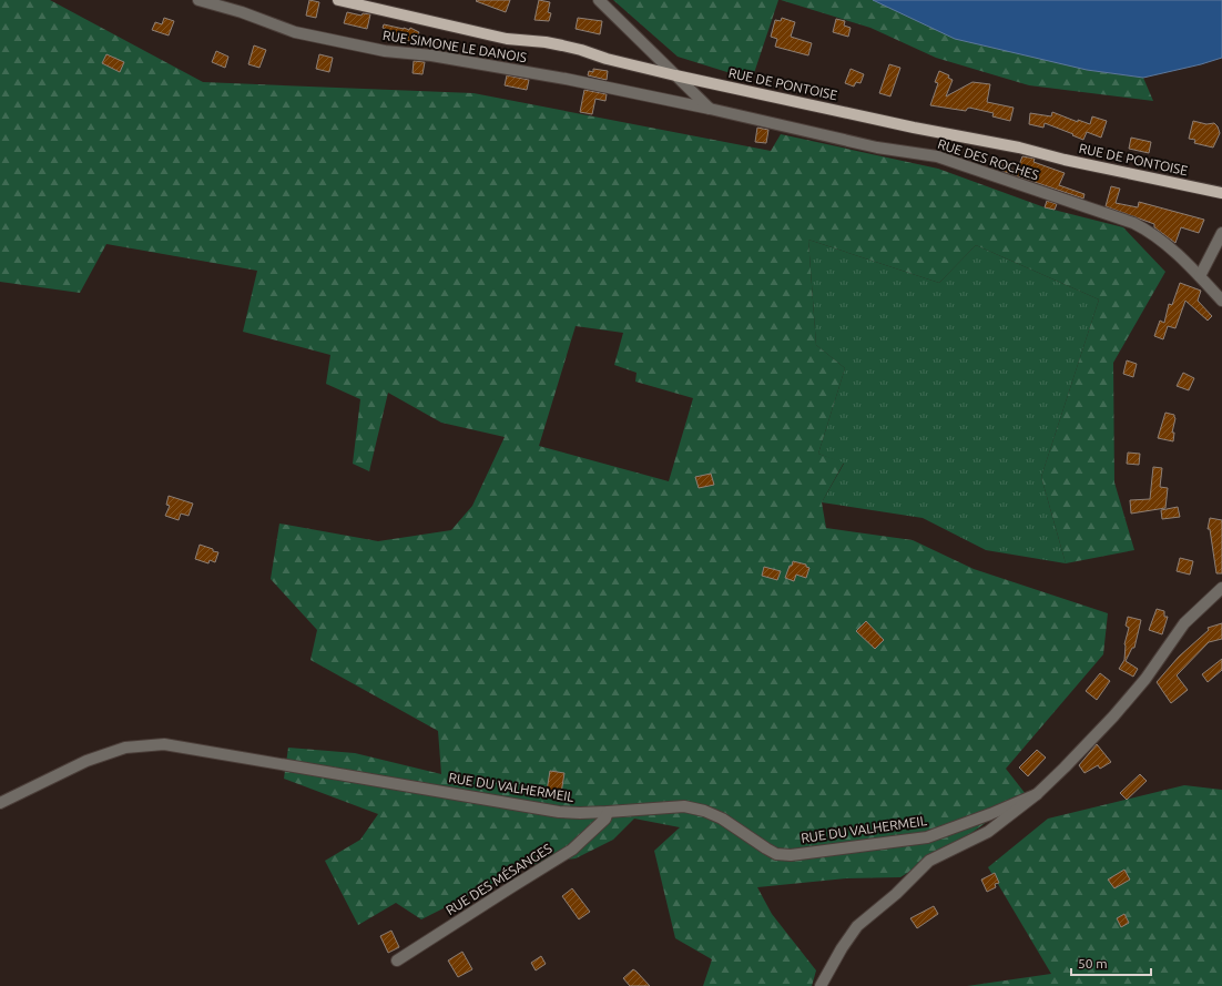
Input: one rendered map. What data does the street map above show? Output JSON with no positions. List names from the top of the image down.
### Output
{
  "streets": {
    "main road": ["RUE DE PONTOISE"],
    "street": [
      "RUE SIMONE LE DANOIS",
      "RUE DES ROCHES",
      "RUE DU VALHERMEIL",
      "RUE DES MÉSANGES"
    ]
  },
  "crossings": [
    ["RUE SIMONE LE DANOIS", "RUE DES ROCHES"],
    ["RUE DU VALHERMEIL", "RUE DES MÉSANGES"]
  ],
  "scale_bar": "50 m"
}
